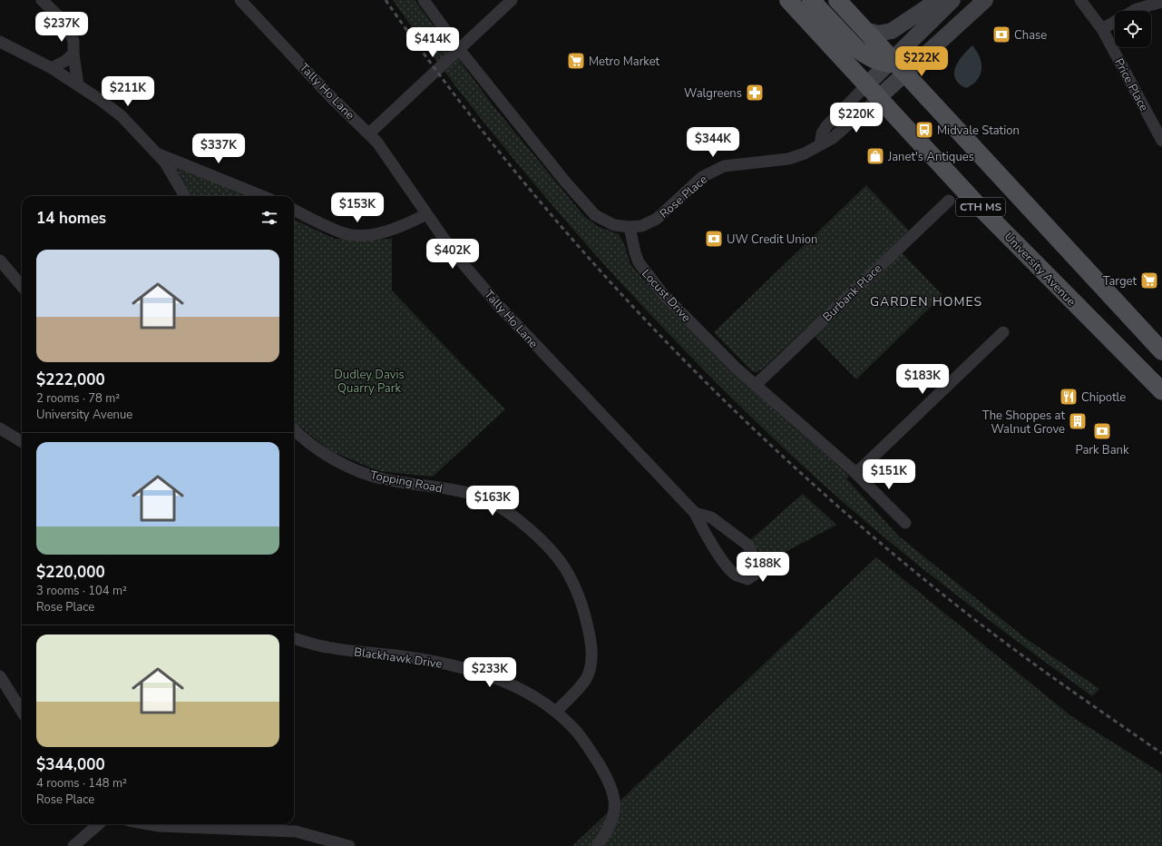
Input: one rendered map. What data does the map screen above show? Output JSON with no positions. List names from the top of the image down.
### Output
{
  "streets": {
    "main road": ["CTH MS", "University Avenue"],
    "street": [
      "Price Place",
      "Tally Ho Lane",
      "Rose Place",
      "Burbank Place",
      "Locust Drive",
      "Topping Road",
      "Blackhawk Drive"
    ]
  },
  "crossings": [
    ["Rose Place", "University Avenue"],
    ["Rose Place", "Locust Drive"],
    ["Burbank Place", "Locust Drive"],
    ["Topping Road", "Blackhawk Drive"]
  ],
  "districts": ["GARDEN HOMES"],
  "parks": ["Dudley Davis Quarry Park"],
  "places": {
    "bank": ["Chase", "UW Credit Union", "Park Bank"],
    "supermarket": ["Metro Market", "Target"],
    "pharmacy": ["Walgreens"],
    "bus stop": ["Midvale Station"],
    "shop": ["Janet's Antiques"],
    "restaurant": ["Chipotle"],
    "building": ["The Shoppes at Walnut Grove"]
  },
  "page": {
    "price": [
      "$237K",
      "$414K",
      "$222K",
      "$211K",
      "$220K",
      "$344K",
      "$337K",
      "$153K",
      "$402K",
      "$183K",
      "$151K",
      "$163K",
      "$188K",
      "$233K"
    ],
    "heading": "14 homes",
    "list": [
      {
        "name": "$222,000",
        "note": "2 rooms · 78 m² · University Avenue"
      },
      {
        "name": "$220,000",
        "note": "3 rooms · 104 m² · Rose Place"
      },
      {
        "name": "$344,000",
        "note": "4 rooms · 148 m² · Rose Place"
      }
    ]
  }
}
